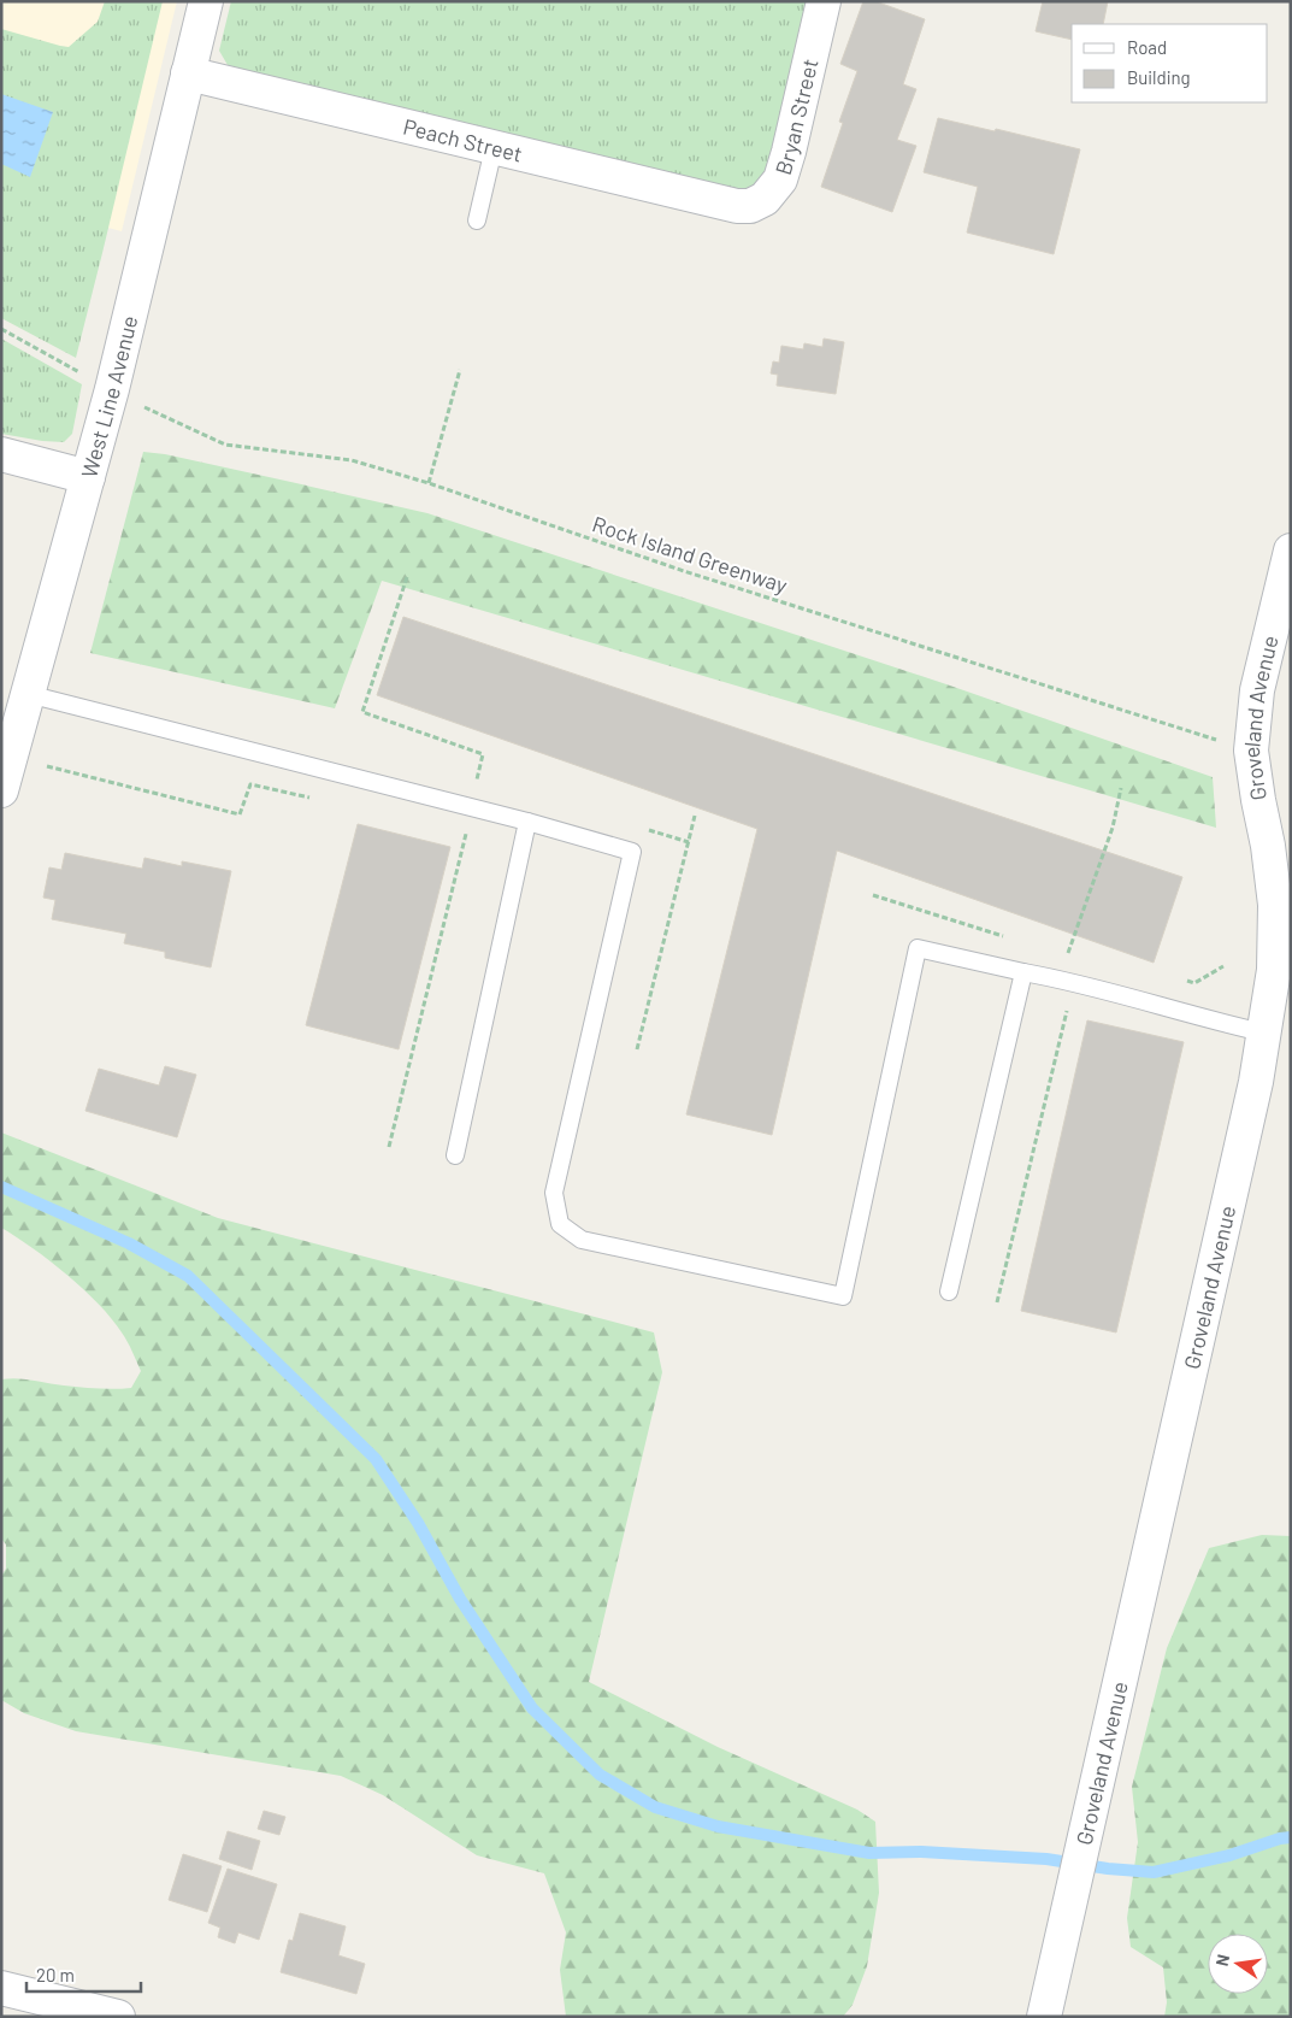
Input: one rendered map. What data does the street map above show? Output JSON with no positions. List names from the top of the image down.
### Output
{
  "streets": {
    "street": [
      "Bryan Street",
      "Peach Street",
      "West Line Avenue",
      "Groveland Avenue"
    ],
    "path": ["Rock Island Greenway"]
  },
  "crossings": [
    ["Bryan Street", "Peach Street"],
    ["Peach Street", "West Line Avenue"]
  ],
  "legend": ["Road", "Building"],
  "scale_bar": "20 m",
  "north": "left"
}
